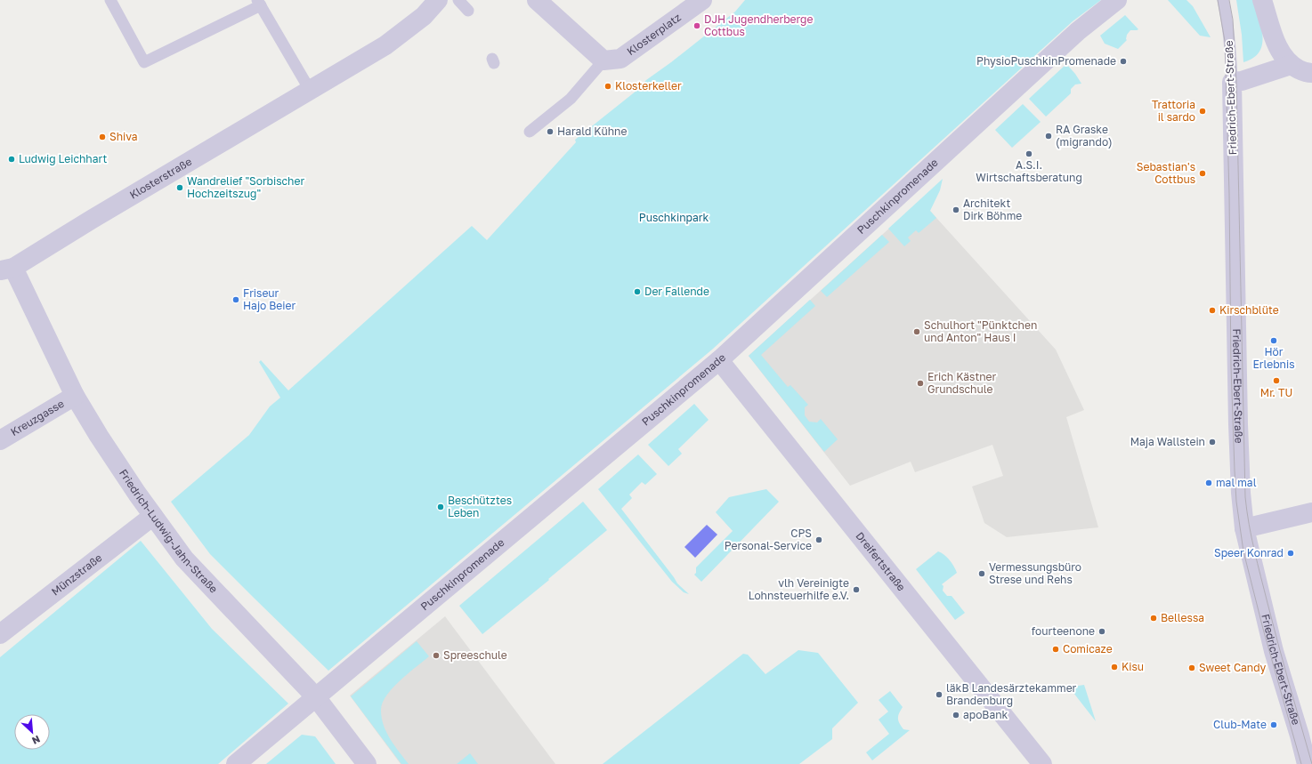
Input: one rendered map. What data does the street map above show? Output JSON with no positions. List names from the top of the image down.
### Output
{
  "streets": {
    "street": [
      "Klosterplatz",
      "Friedrich-Ebert-Straße",
      "Klosterstraße",
      "Puschkinpromenade",
      "Kreuzgasse",
      "Friedrich-Ludwig-Jahn-Straße",
      "Dreifertstraße",
      "Münzstraße"
    ]
  },
  "crossings": [
    ["Klosterstraße", "Friedrich-Ludwig-Jahn-Straße"],
    ["Puschkinpromenade", "Friedrich-Ludwig-Jahn-Straße"],
    ["Puschkinpromenade", "Dreifertstraße"],
    ["Kreuzgasse", "Friedrich-Ludwig-Jahn-Straße"],
    ["Friedrich-Ludwig-Jahn-Straße", "Münzstraße"]
  ],
  "parks": ["Puschkinpark"],
  "places": [
    "DJH Jugendherberge Cottbus",
    "PhysioPuschkinPromenade",
    "Klosterkeller",
    "Trattoria il sardo",
    "Harald Kühne",
    "RA Graske (migrando)",
    "Shiva",
    "A.S.I. Wirtschaftsberatung",
    "Ludwig Leichhart",
    "Sebastian's Cottbus",
    "Wandrelief \"Sorbischer Hochzeitszug\"",
    "Architekt Dirk Böhme",
    "Der Fallende",
    "Friseur Hajo Beier",
    "Kirschblüte",
    "Schulhort \"Pünktchen und Anton\" Haus I",
    "Hör Erlebnis",
    "Mr. TU",
    "Erich Kästner Grundschule",
    "Maja Wallstein",
    "mal mal",
    "Beschütztes Leben",
    "CPS Personal-Service",
    "Speer Konrad",
    "Vermessungsbüro Strese und Rehs",
    "vlh Vereinigte Lohnsteuerhilfe e.V.",
    "Bellessa",
    "fourteenone",
    "Comicaze",
    "Spreeschule",
    "Kisu",
    "Sweet Candy",
    "läkB Landesärztekammer Brandenburg",
    "apoBank",
    "Club-Mate"
  ],
  "north": "bottom right"
}
